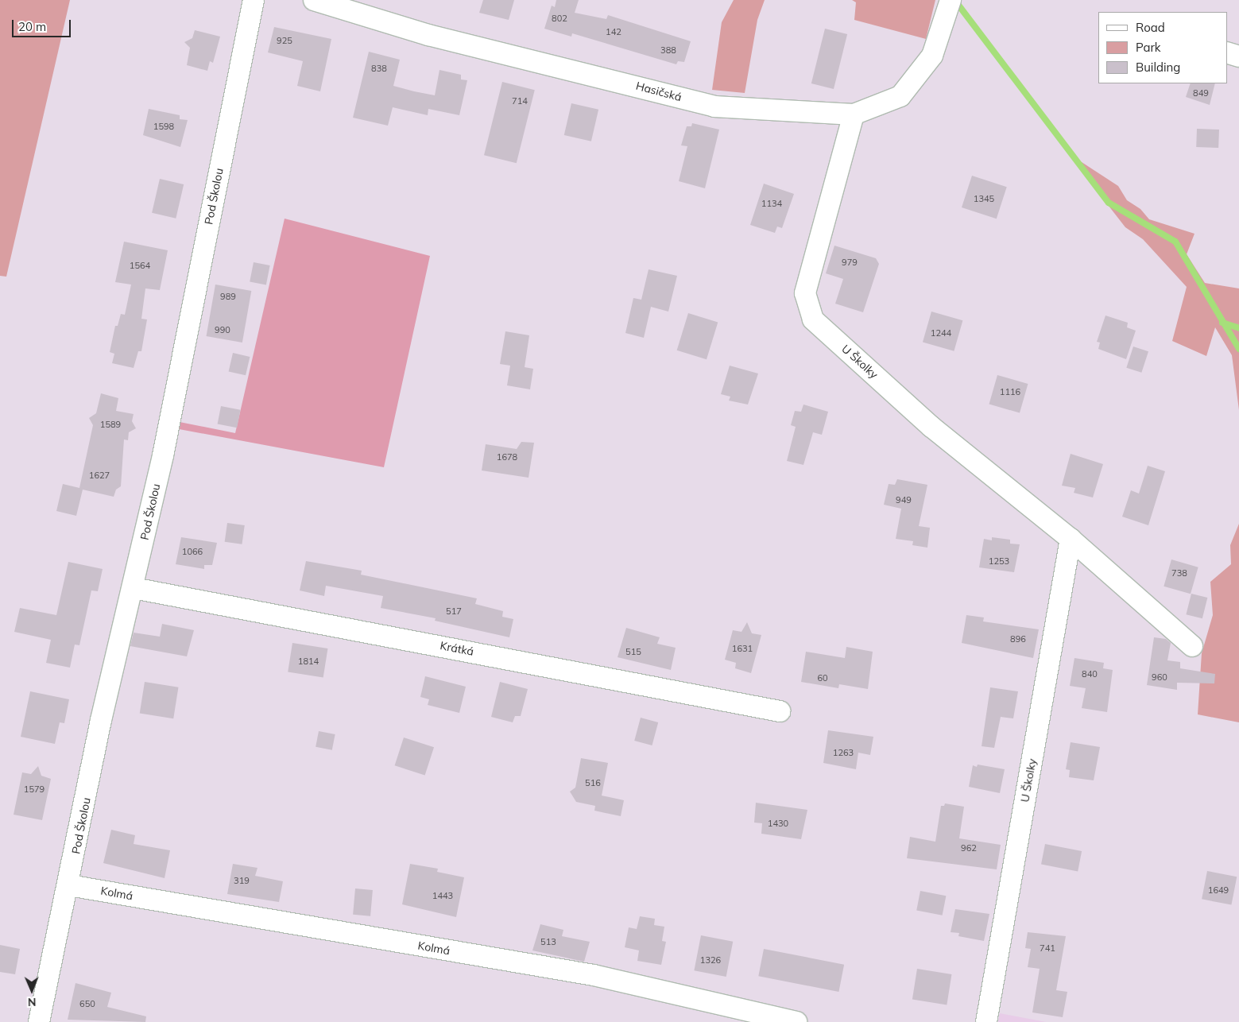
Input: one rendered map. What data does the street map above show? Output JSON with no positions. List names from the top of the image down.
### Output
{
  "streets": {
    "street": [
      "Hasičská",
      "Pod Školou",
      "U Školky",
      "Krátká",
      "Kolmá"
    ]
  },
  "crossings": [
    ["Hasičská", "U Školky"],
    ["Pod Školou", "Krátká"],
    ["Pod Školou", "Kolmá"]
  ],
  "house_numbers": [
    "802",
    "142",
    "925",
    "388",
    "838",
    "849",
    "714",
    "1598",
    "1345",
    "1134",
    "979",
    "1564",
    "989",
    "990",
    "1244",
    "1116",
    "1589",
    "1678",
    "1627",
    "949",
    "1066",
    "1253",
    "738",
    "517",
    "896",
    "1631",
    "515",
    "1814",
    "840",
    "960",
    "60",
    "1263",
    "516",
    "1579",
    "1430",
    "962",
    "319",
    "1649",
    "1443",
    "513",
    "741",
    "1326",
    "650"
  ],
  "legend": ["Road", "Park", "Building"],
  "scale_bar": "20 m",
  "north": "bottom"
}
